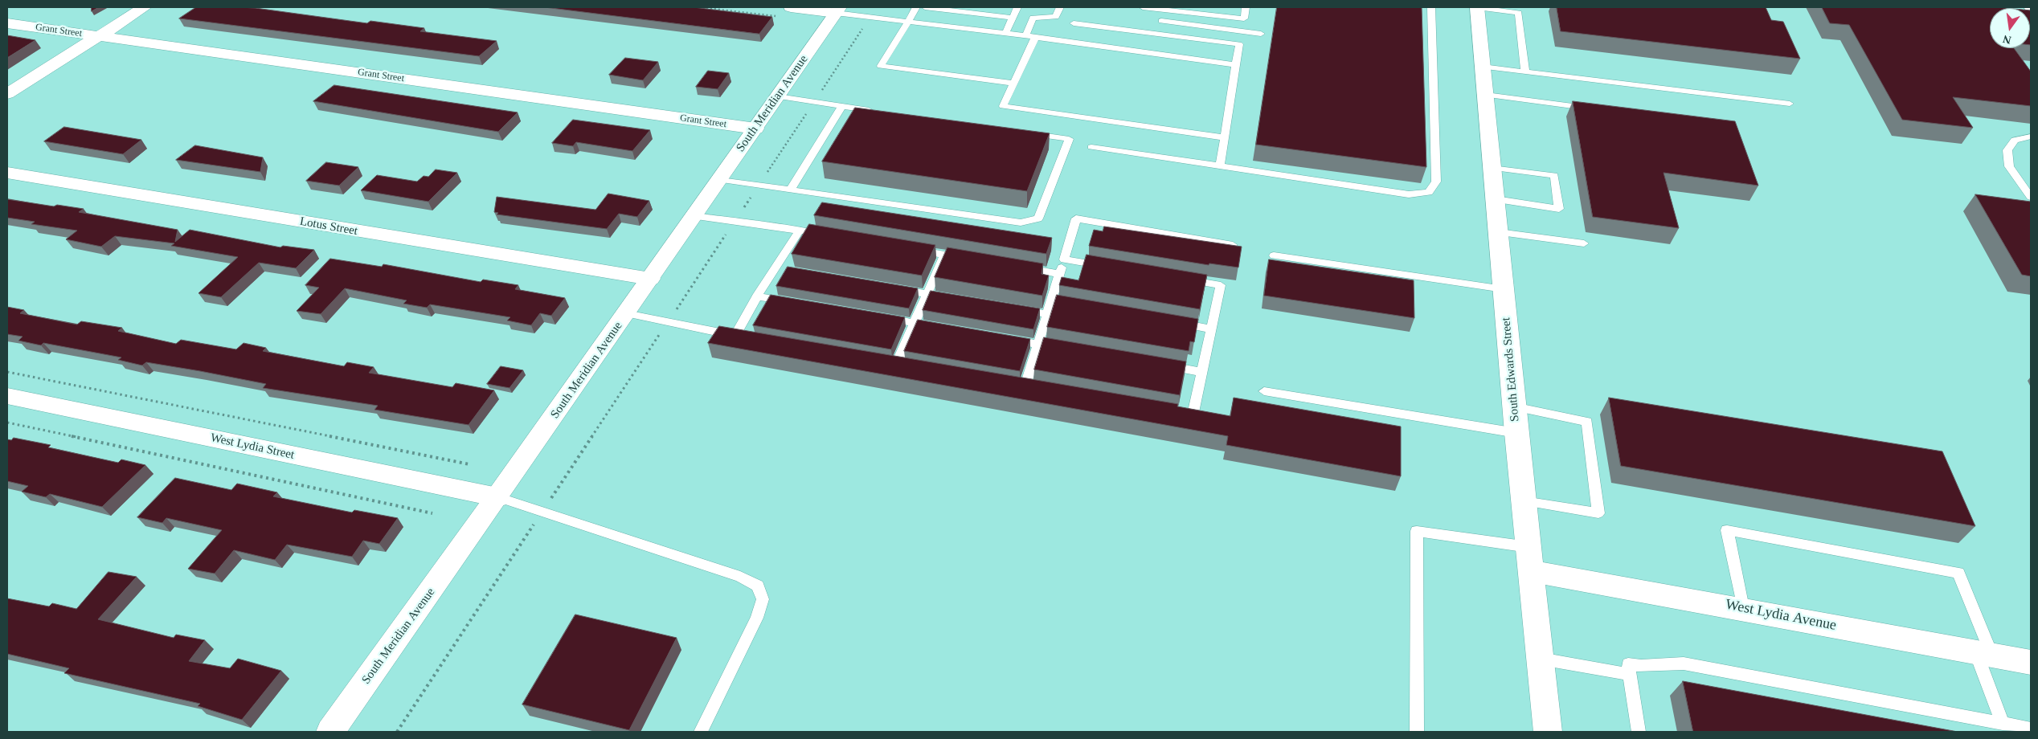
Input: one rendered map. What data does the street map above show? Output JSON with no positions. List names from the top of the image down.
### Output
{
  "streets": {
    "street": [
      "Grant Street",
      "South Meridian Avenue",
      "Lotus Street",
      "South Edwards Street",
      "West Lydia Street",
      "West Lydia Avenue"
    ]
  },
  "crossings": [
    ["Grant Street", "South Meridian Avenue"],
    ["South Meridian Avenue", "Lotus Street"],
    ["South Meridian Avenue", "West Lydia Street"],
    ["South Edwards Street", "West Lydia Avenue"]
  ],
  "north": "bottom"
}
